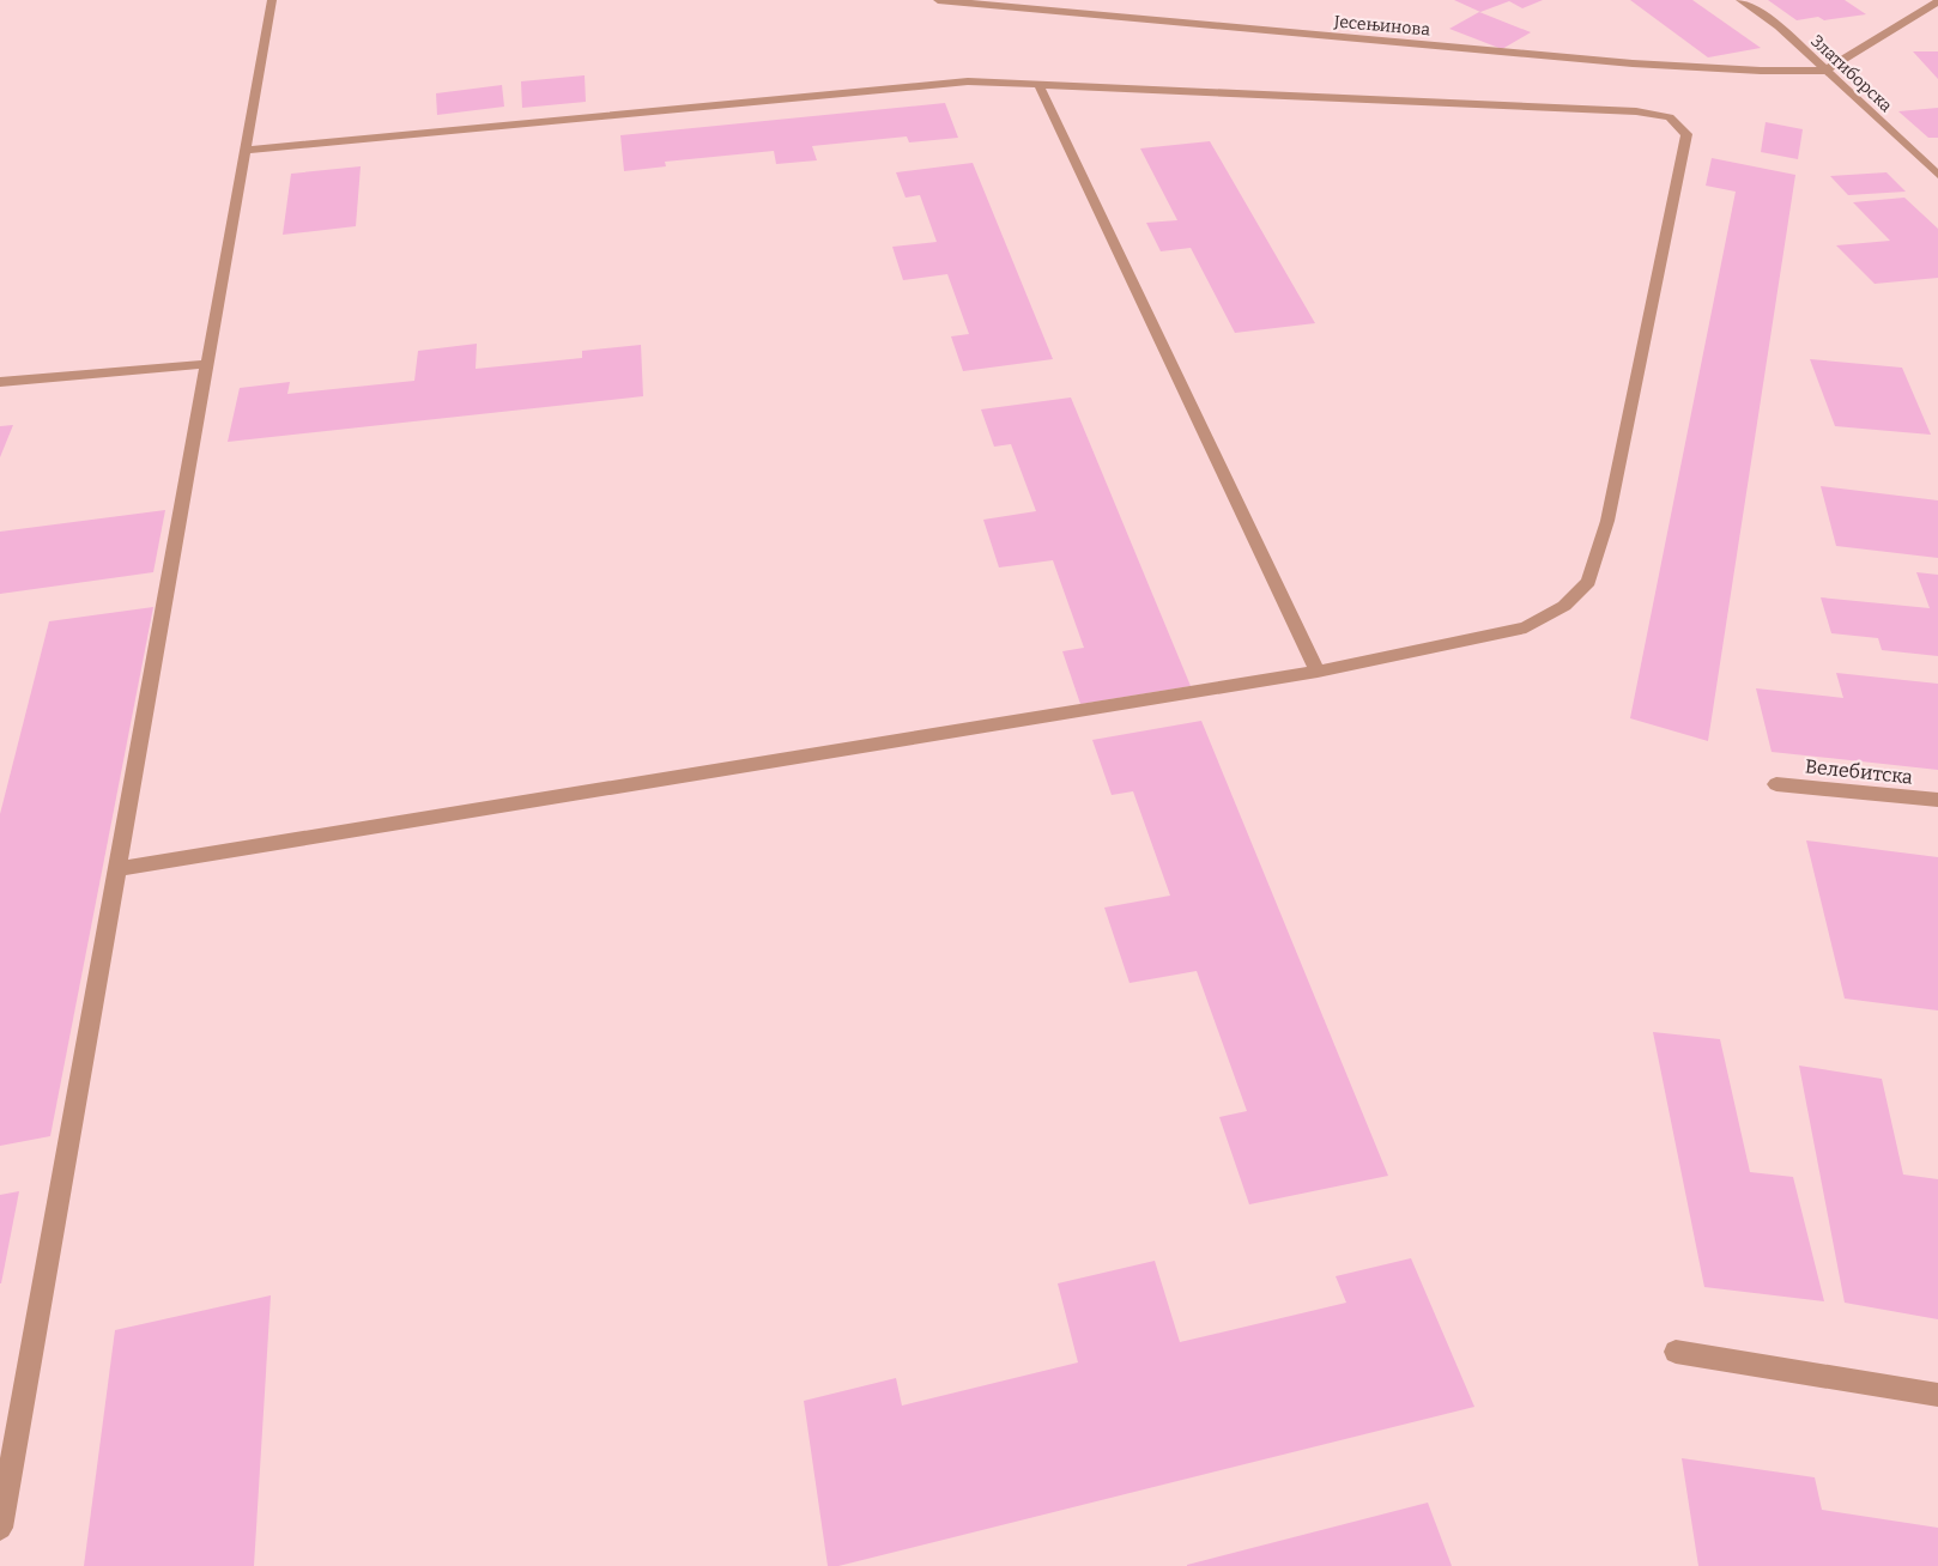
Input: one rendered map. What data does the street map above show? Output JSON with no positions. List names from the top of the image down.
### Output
{
  "streets": {
    "street": ["Јесењинова", "Златиборска", "Велебитска"]
  },
  "crossings": [
    ["Јесењинова", "Златиборска"]
  ]
}
